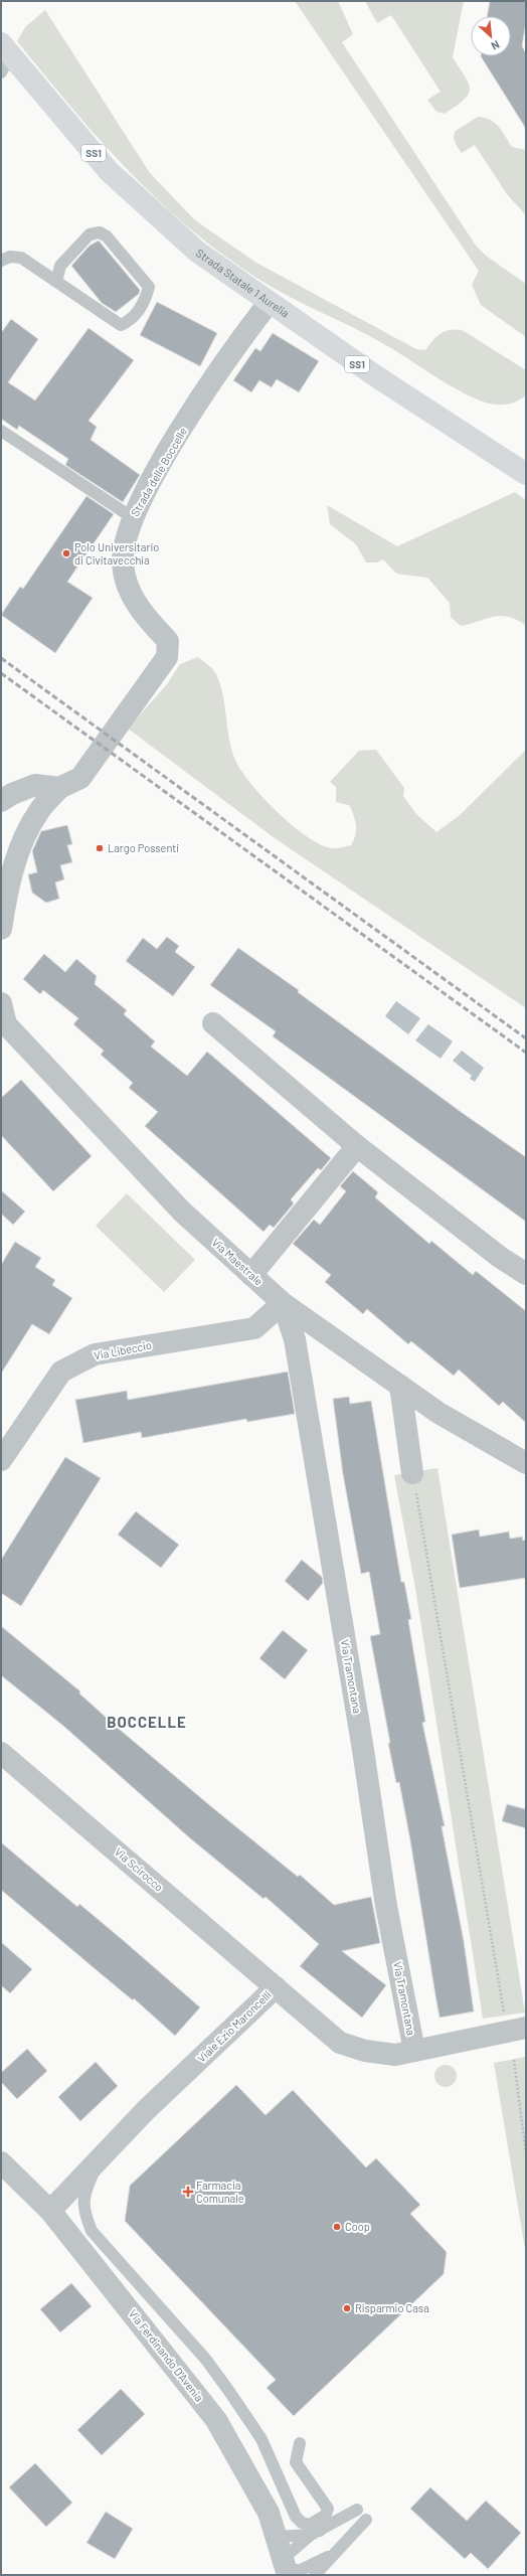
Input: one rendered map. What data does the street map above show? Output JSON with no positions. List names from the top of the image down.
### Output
{
  "streets": {
    "main road": ["SS1", "Strada Statale 1 Aurelia"],
    "street": [
      "Strada delle Boccelle",
      "Via Maestrale",
      "Via Libeccio",
      "Via Tramontana",
      "Via Scirocco",
      "Viale Ezio Maroncelli",
      "Via Ferdinando D'Avenia"
    ]
  },
  "crossings": [
    ["Strada Statale 1 Aurelia", "Strada delle Boccelle"],
    ["Via Maestrale", "Via Libeccio"],
    ["Via Maestrale", "Via Tramontana"],
    ["Via Libeccio", "Via Tramontana"],
    ["Via Tramontana", "Viale Ezio Maroncelli"],
    ["Via Scirocco", "Viale Ezio Maroncelli"],
    ["Viale Ezio Maroncelli", "Via Ferdinando D'Avenia"]
  ],
  "districts": ["BOCCELLE"],
  "places": {
    "other": [
      "Polo Universitario di Civitavecchia",
      "Largo Possenti",
      "Coop",
      "Risparmio Casa"
    ],
    "health": ["Farmacia Comunale"]
  },
  "north": "bottom right"
}
